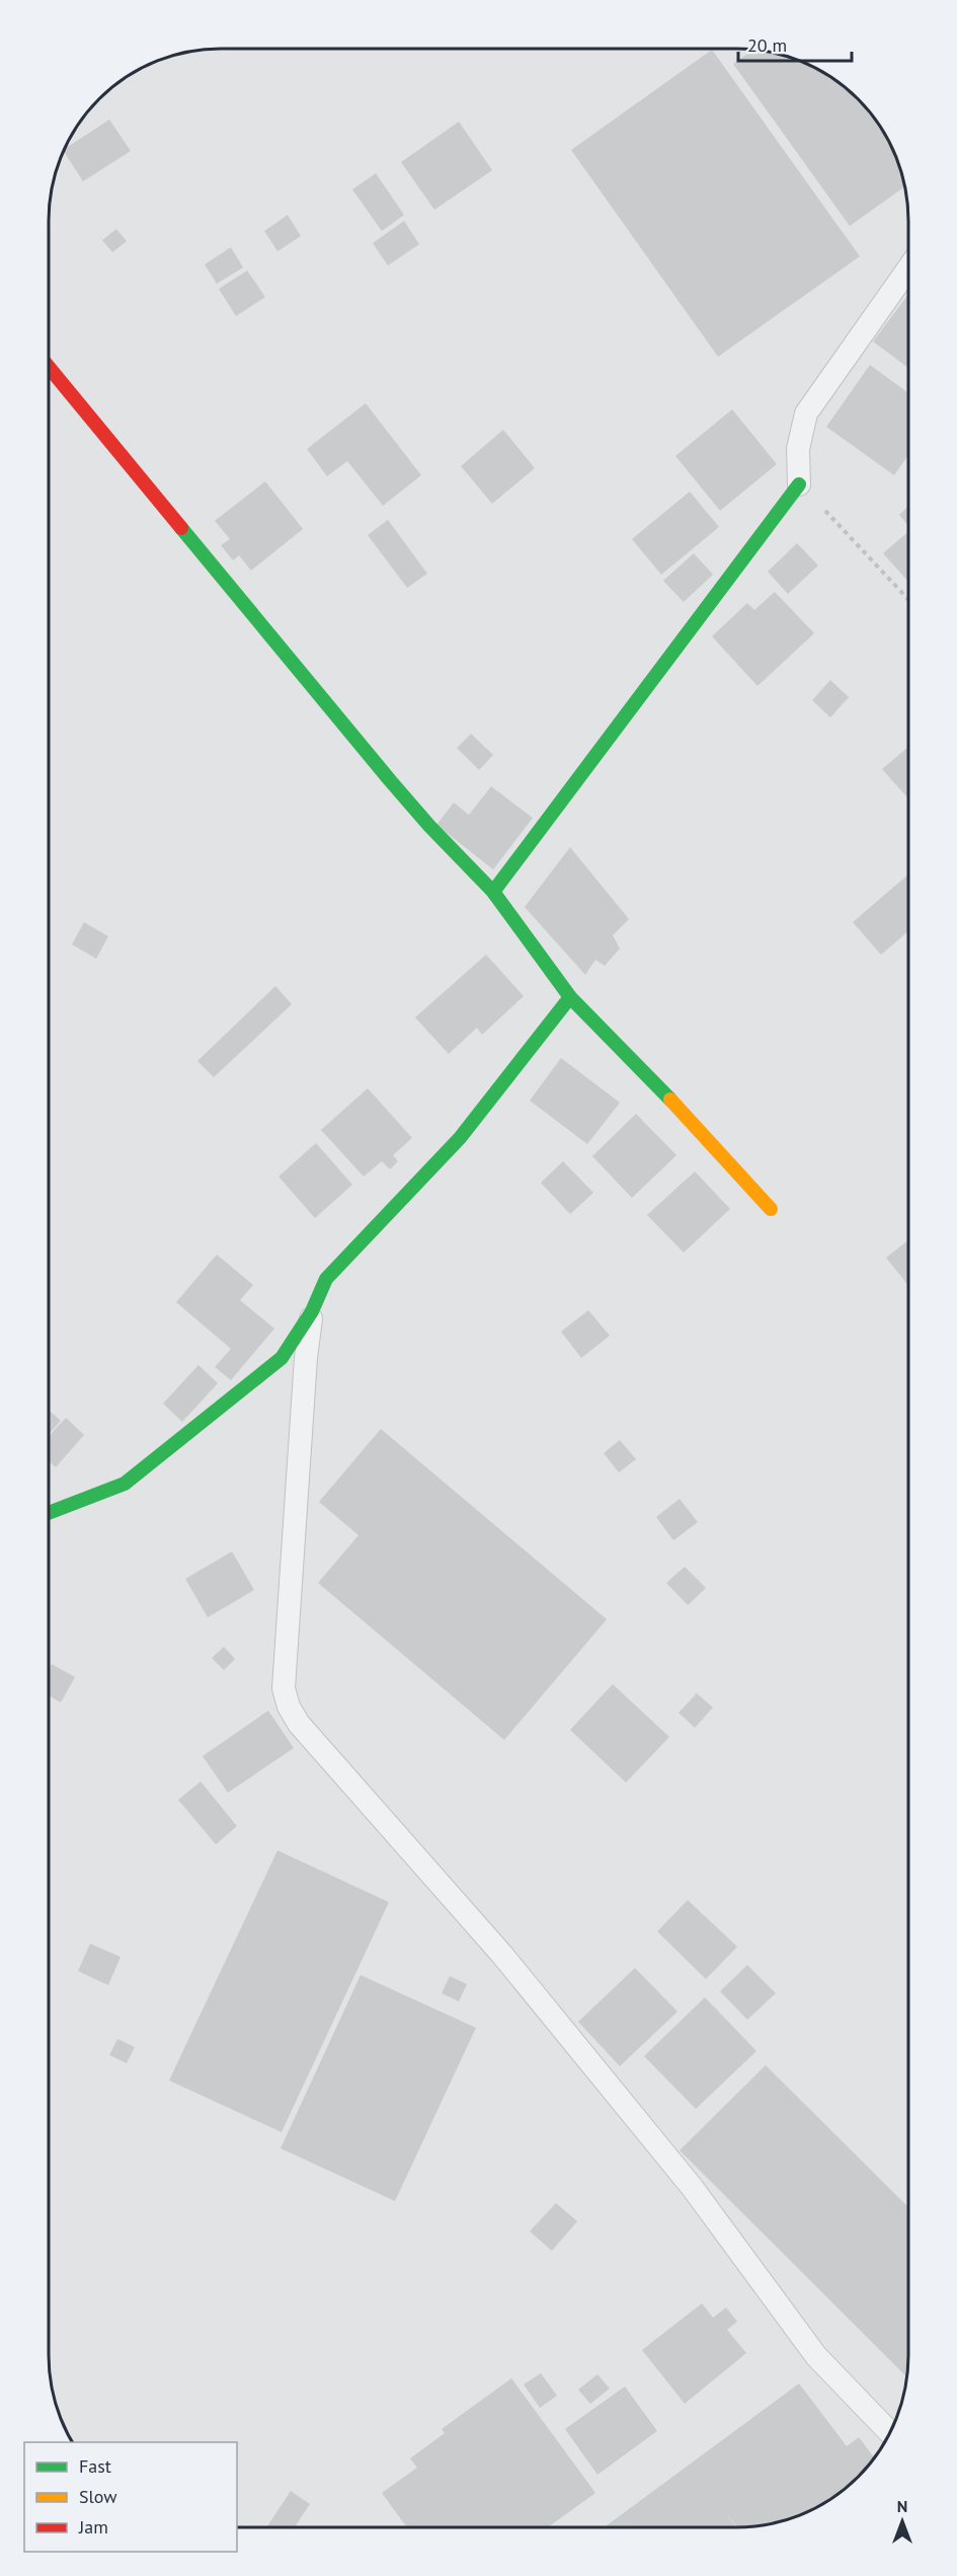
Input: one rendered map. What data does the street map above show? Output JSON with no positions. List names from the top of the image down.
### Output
{
  "legend": ["Fast", "Slow", "Jam"],
  "scale_bar": "20 m",
  "north": "top"
}
